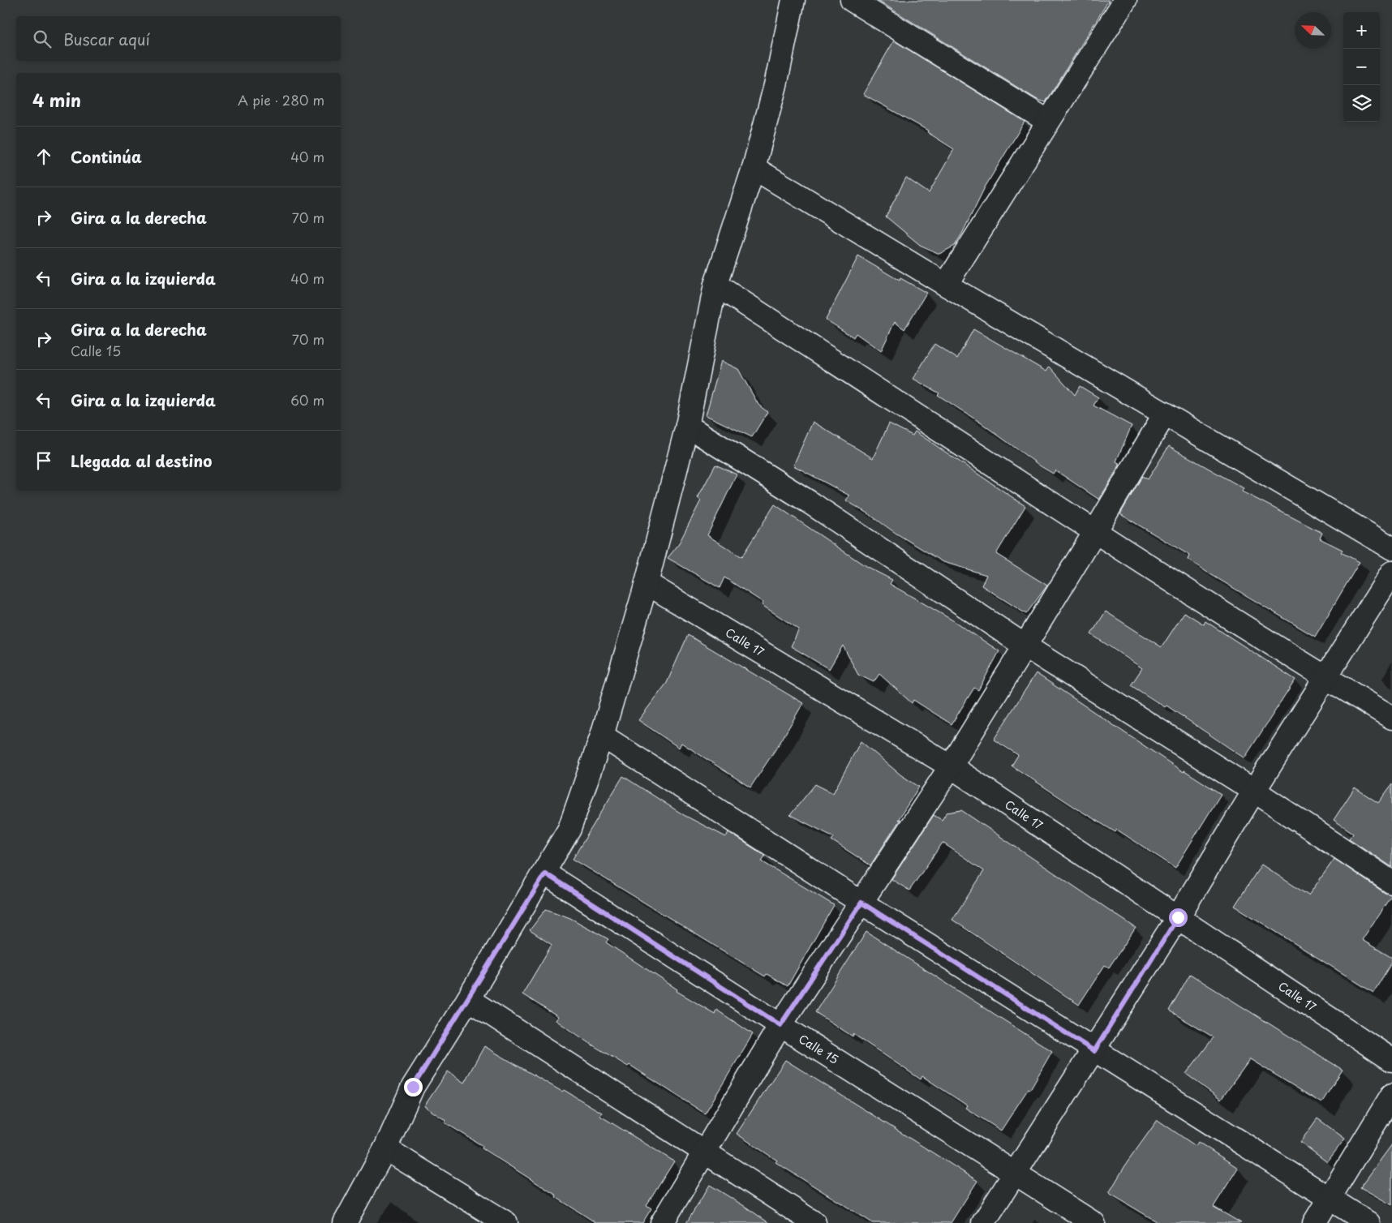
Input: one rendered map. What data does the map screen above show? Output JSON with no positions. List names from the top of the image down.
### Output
{
  "streets": {
    "street": ["Calle 17", "Calle 15"]
  },
  "north": "top left",
  "page": {
    "map_buttons": ["+", "−"],
    "search": "Buscar aquí",
    "heading": ["4 min", "A pie · 280 m"],
    "list": [
      ["Continúa", "40 m"],
      ["Gira a la derecha", "70 m"],
      ["Gira a la izquierda", "40 m"],
      ["Gira a la derecha", "Calle 15", "70 m"],
      ["Gira a la izquierda", "60 m"],
      "Llegada al destino"
    ]
  }
}
